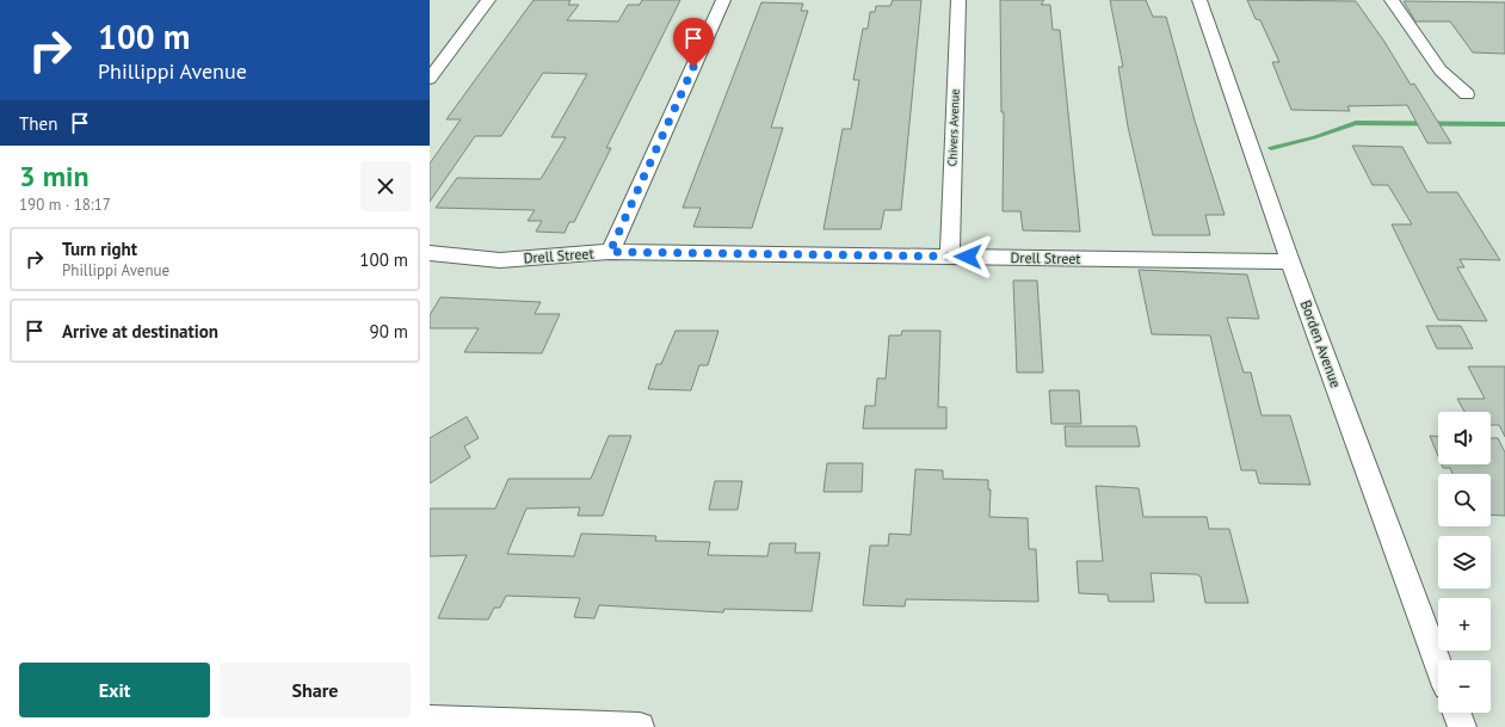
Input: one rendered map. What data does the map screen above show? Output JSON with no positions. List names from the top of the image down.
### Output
{
  "streets": {
    "street": ["Chivers Avenue", "Drell Street", "Borden Avenue"]
  },
  "crossings": [
    ["Chivers Avenue", "Drell Street"],
    ["Drell Street", "Borden Avenue"]
  ],
  "page": {
    "turn": ["100 m", "Phillippi Avenue"],
    "then": "Then",
    "heading": ["3 min", "190 m · 18:17"],
    "list": [
      {
        "name": "Turn right",
        "note": "Phillippi Avenue",
        "value": "100 m"
      },
      {
        "name": "Arrive at destination",
        "value": "90 m"
      }
    ],
    "map_buttons": ["+", "−"],
    "buttons": ["Exit", "Share"]
  }
}
